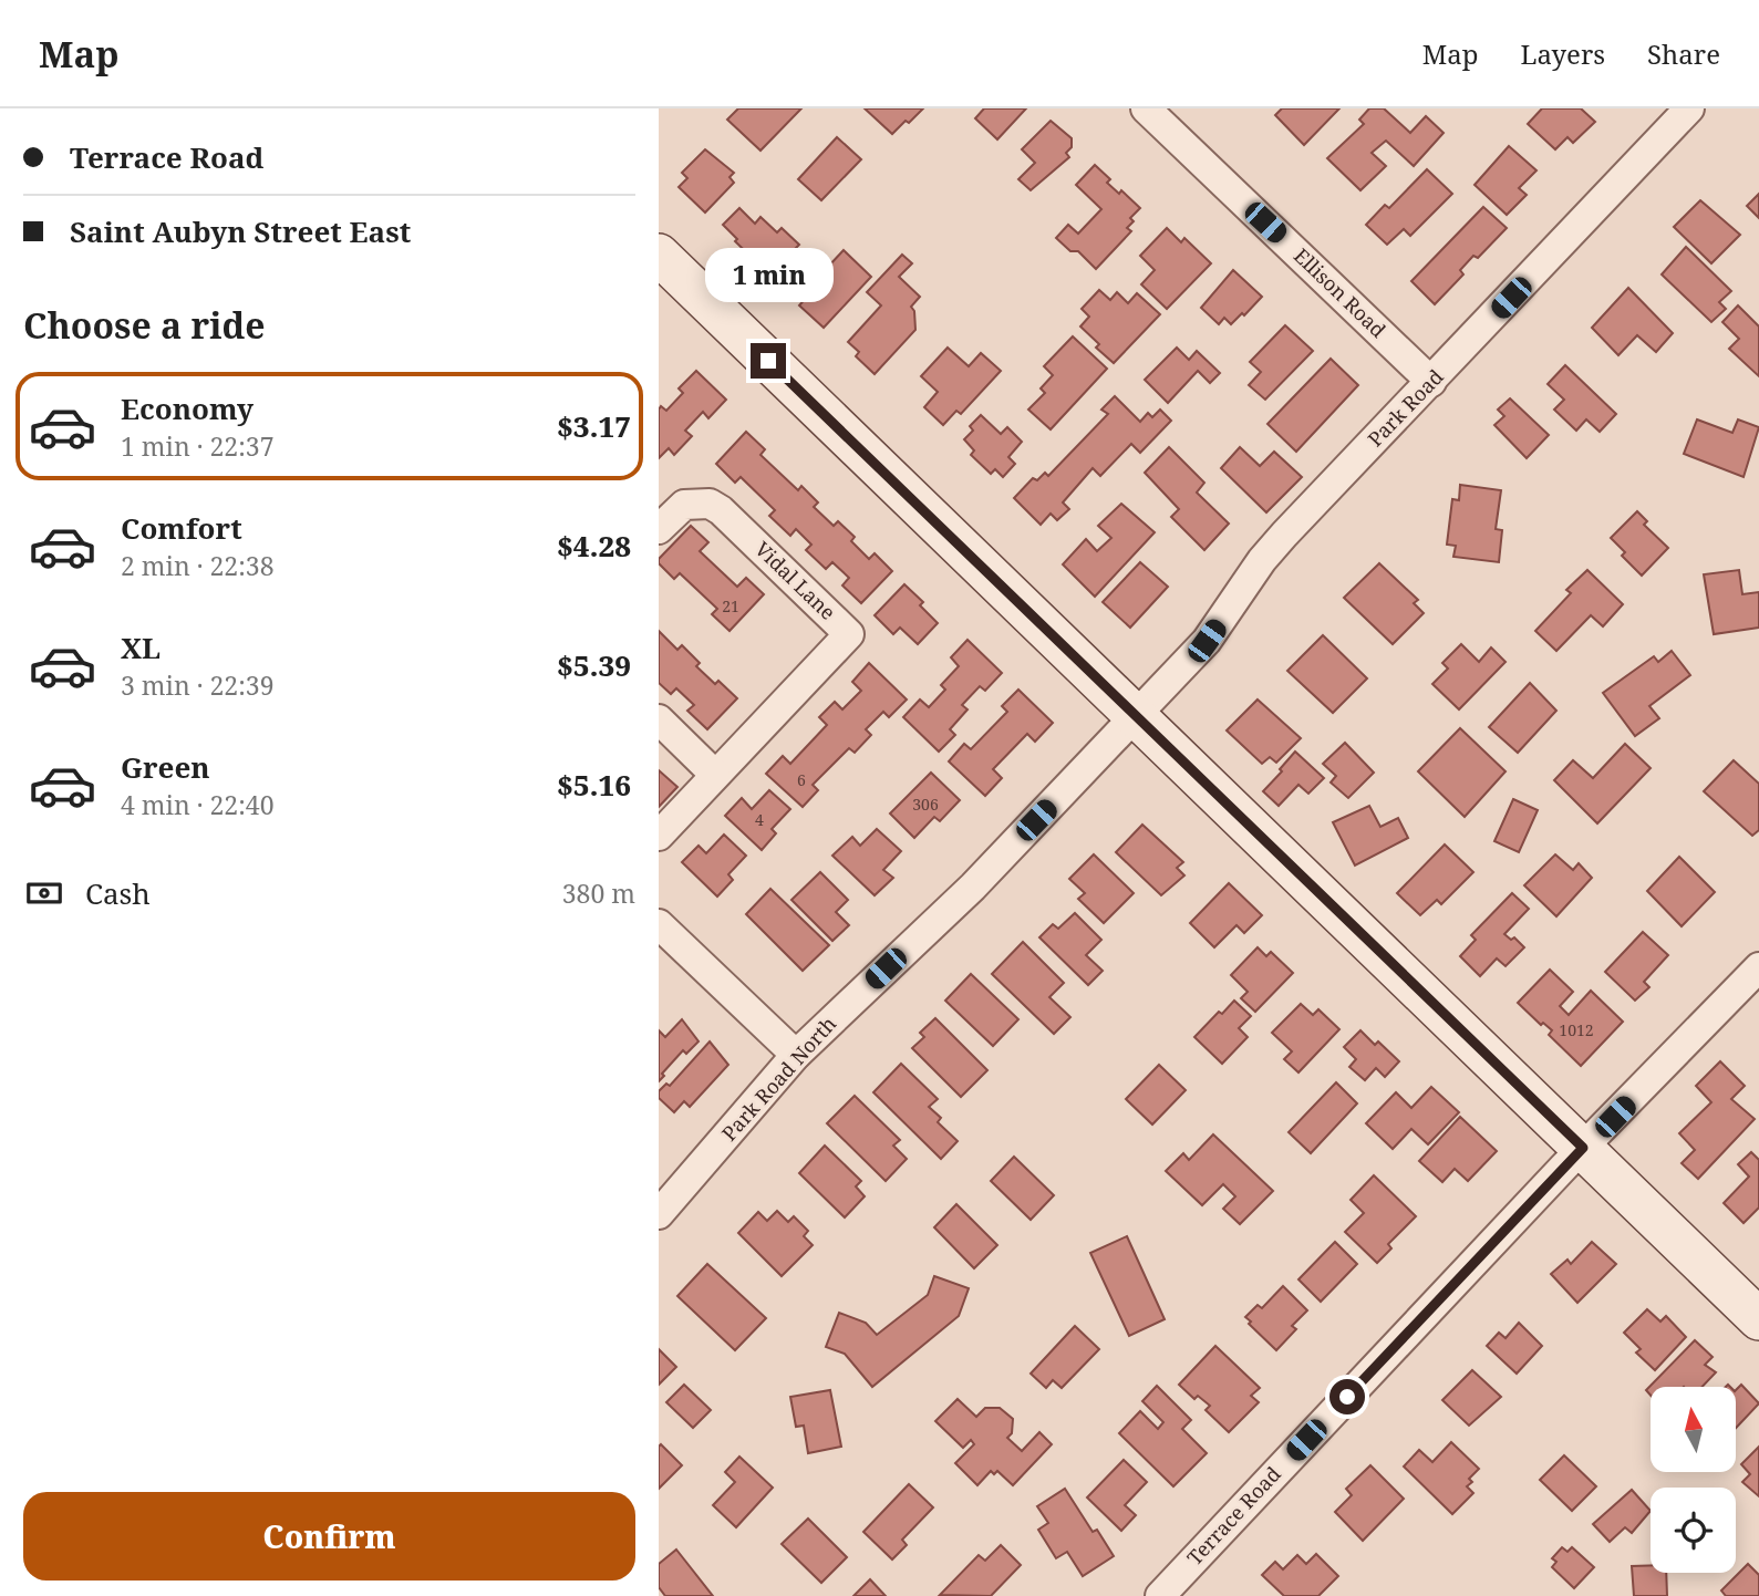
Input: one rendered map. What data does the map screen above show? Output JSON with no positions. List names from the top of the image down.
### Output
{
  "streets": {
    "street": [
      "Ellison Road",
      "Park Road",
      "Vidal Lane",
      "Park Road North",
      "Terrace Road"
    ]
  },
  "crossings": [
    ["Ellison Road", "Park Road"],
    ["Park Road", "Park Road North"]
  ],
  "house_numbers": [
    "21",
    "6",
    "306",
    "4",
    "1012"
  ],
  "north": "top",
  "page": {
    "header": "Map",
    "nav": ["Map", "Layers", "Share"],
    "banner": ["Terrace Road", "Saint Aubyn Street East"],
    "bubble": "1 min",
    "heading": "Choose a ride",
    "list": [
      {
        "name": "Economy",
        "note": "1 min · 22:37",
        "value": "$3.17"
      },
      {
        "name": "Comfort",
        "note": "2 min · 22:38",
        "value": "$4.28"
      },
      {
        "name": "XL",
        "note": "3 min · 22:39",
        "value": "$5.39"
      },
      {
        "name": "Green",
        "note": "4 min · 22:40",
        "value": "$5.16"
      }
    ],
    "pay": ["Cash", "380 m"],
    "buttons": "Confirm"
  }
}
